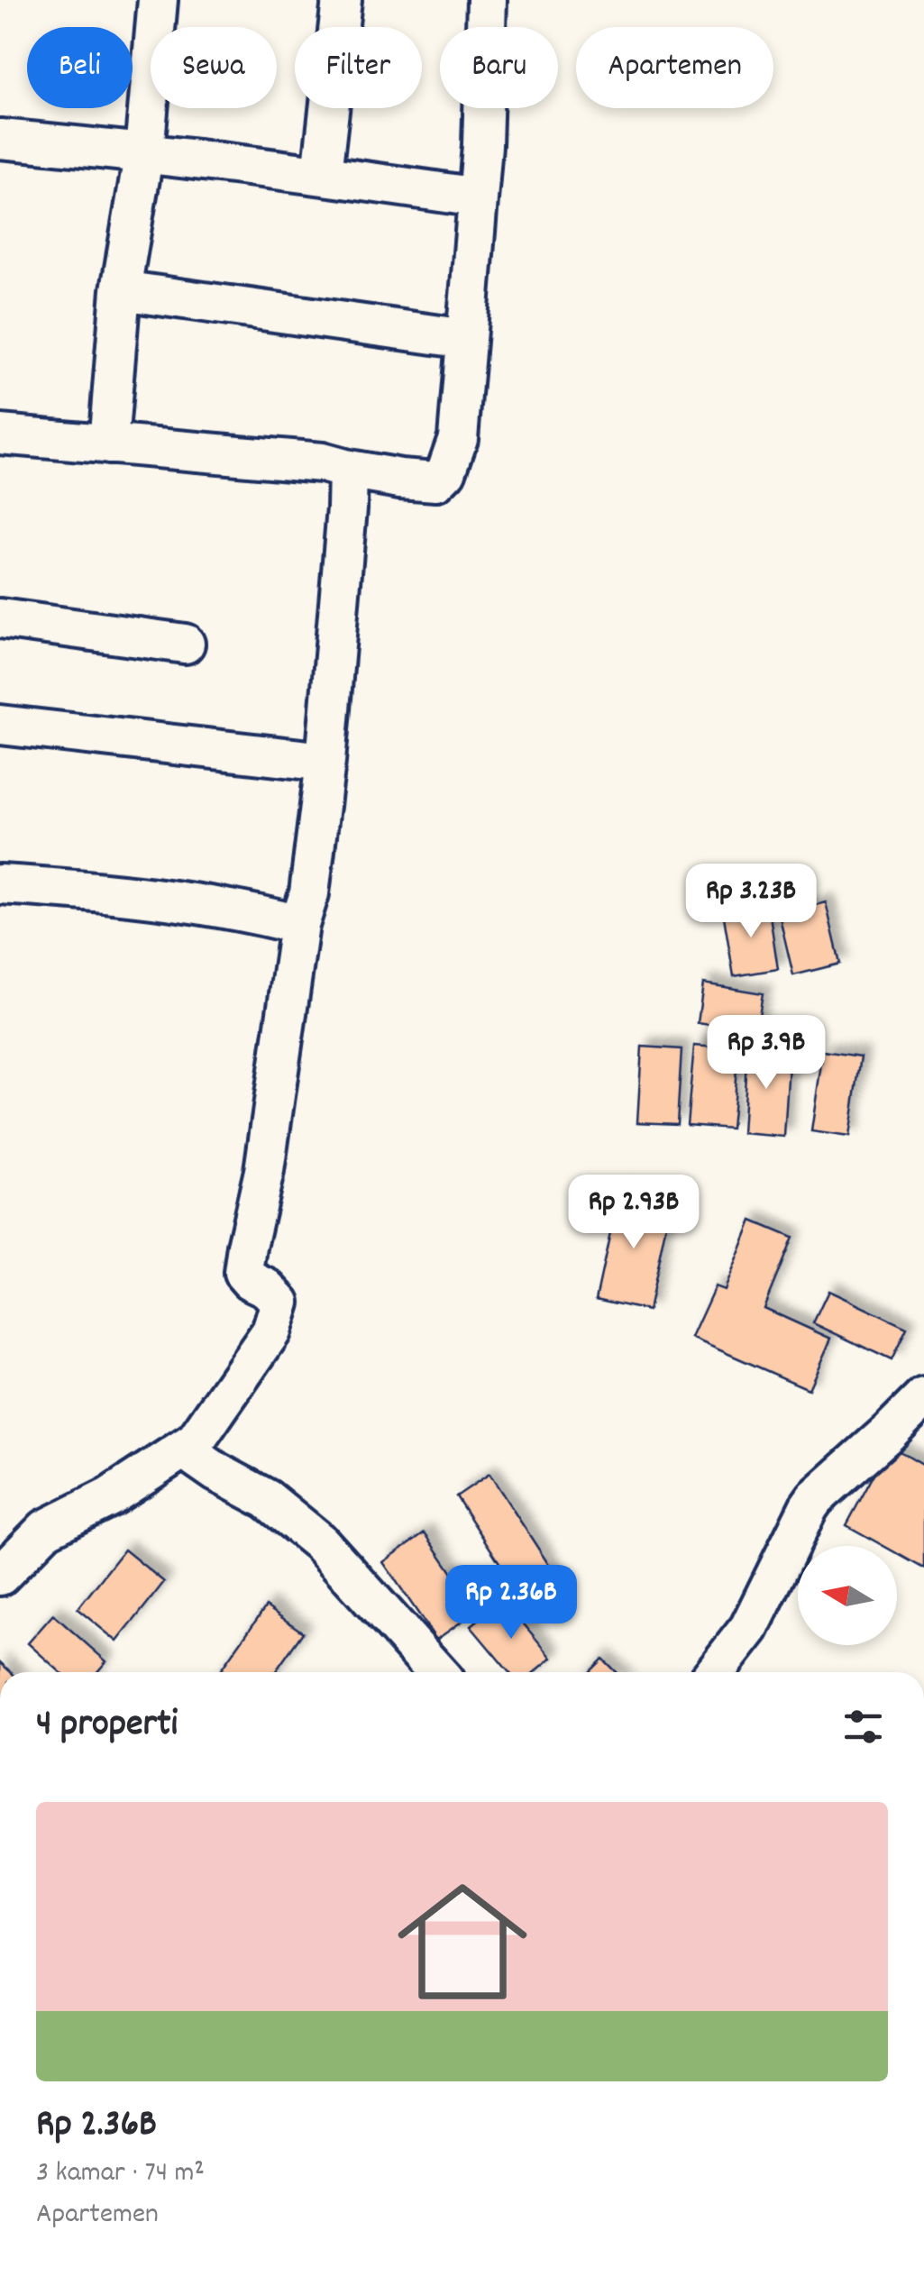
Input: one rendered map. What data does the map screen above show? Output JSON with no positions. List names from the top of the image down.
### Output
{
  "north": "left",
  "page": {
    "chip": [
      "Beli",
      "Sewa",
      "Filter",
      "Baru",
      "Apartemen"
    ],
    "price": [
      "Rp 3.23B",
      "Rp 3.9B",
      "Rp 2.93B",
      "Rp 2.36B"
    ],
    "heading": "4 properti",
    "list": [
      {
        "name": "Rp 2.36B",
        "note": "3 kamar · 74 m² · Apartemen"
      }
    ]
  }
}
